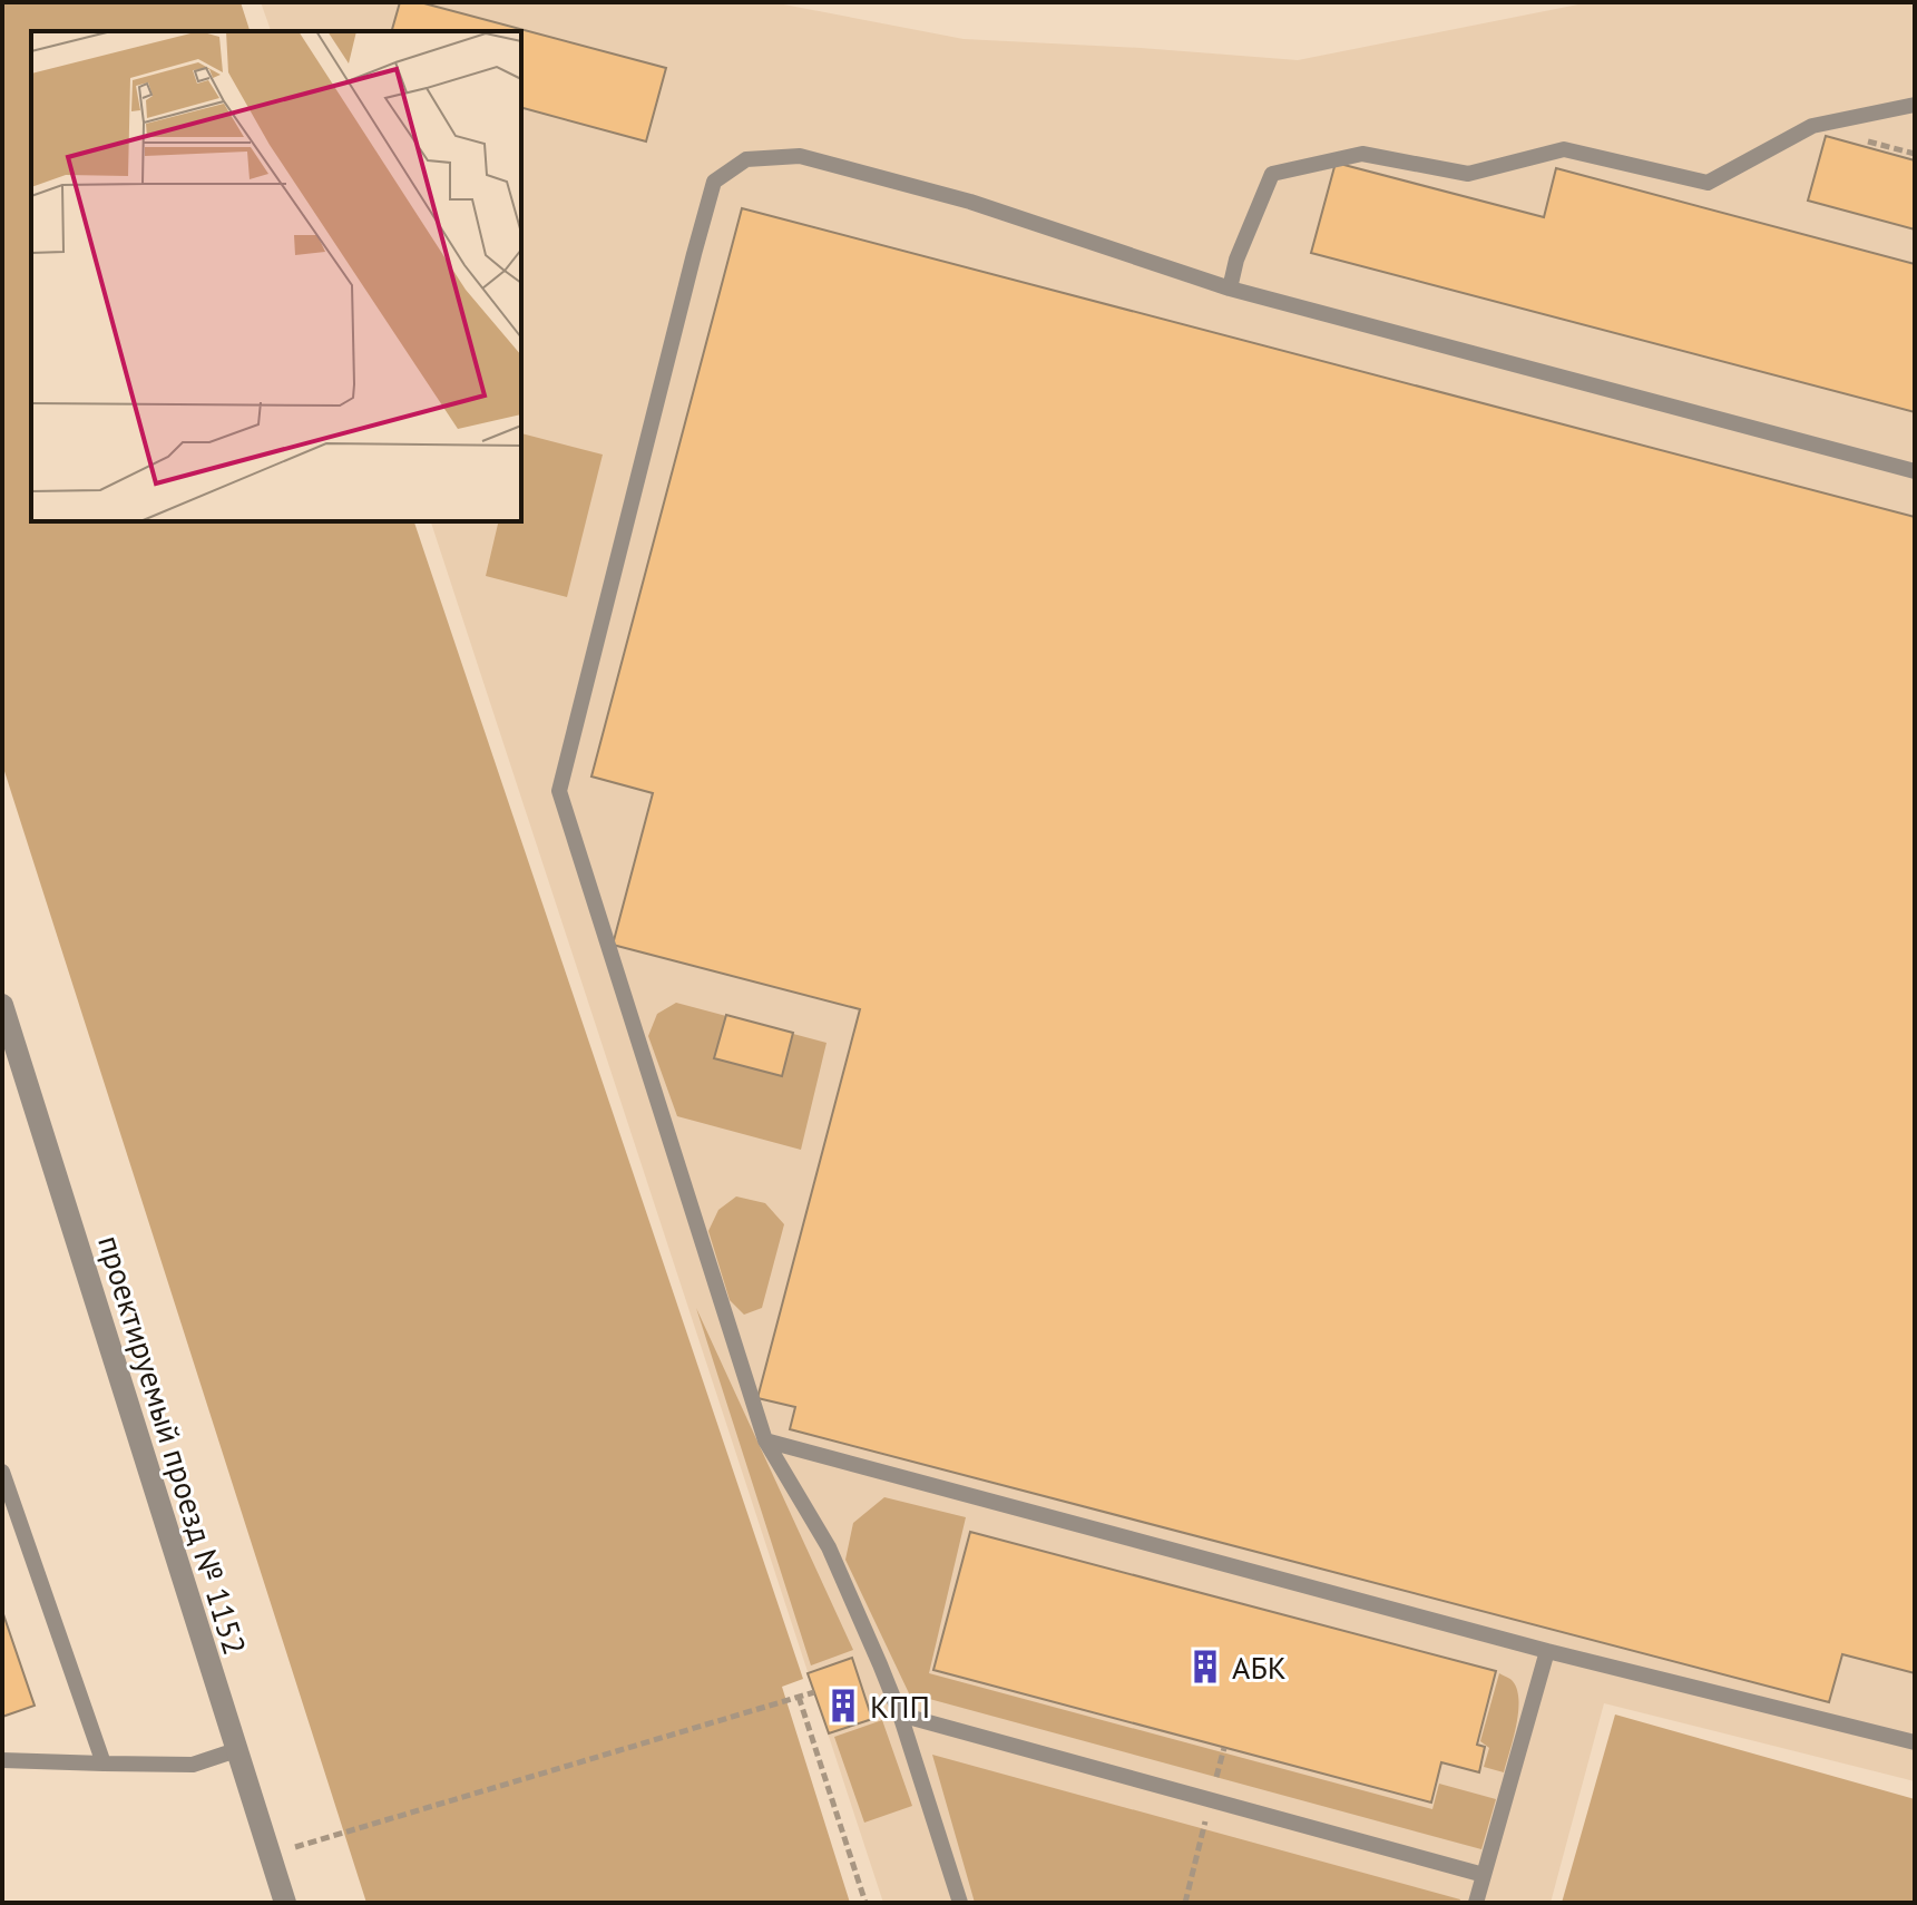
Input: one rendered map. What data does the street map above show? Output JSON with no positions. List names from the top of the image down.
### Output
{
  "streets": {
    "street": ["проектируемый проезд № 1152"]
  },
  "places": {
    "building": ["АБК", "КПП"]
  }
}
